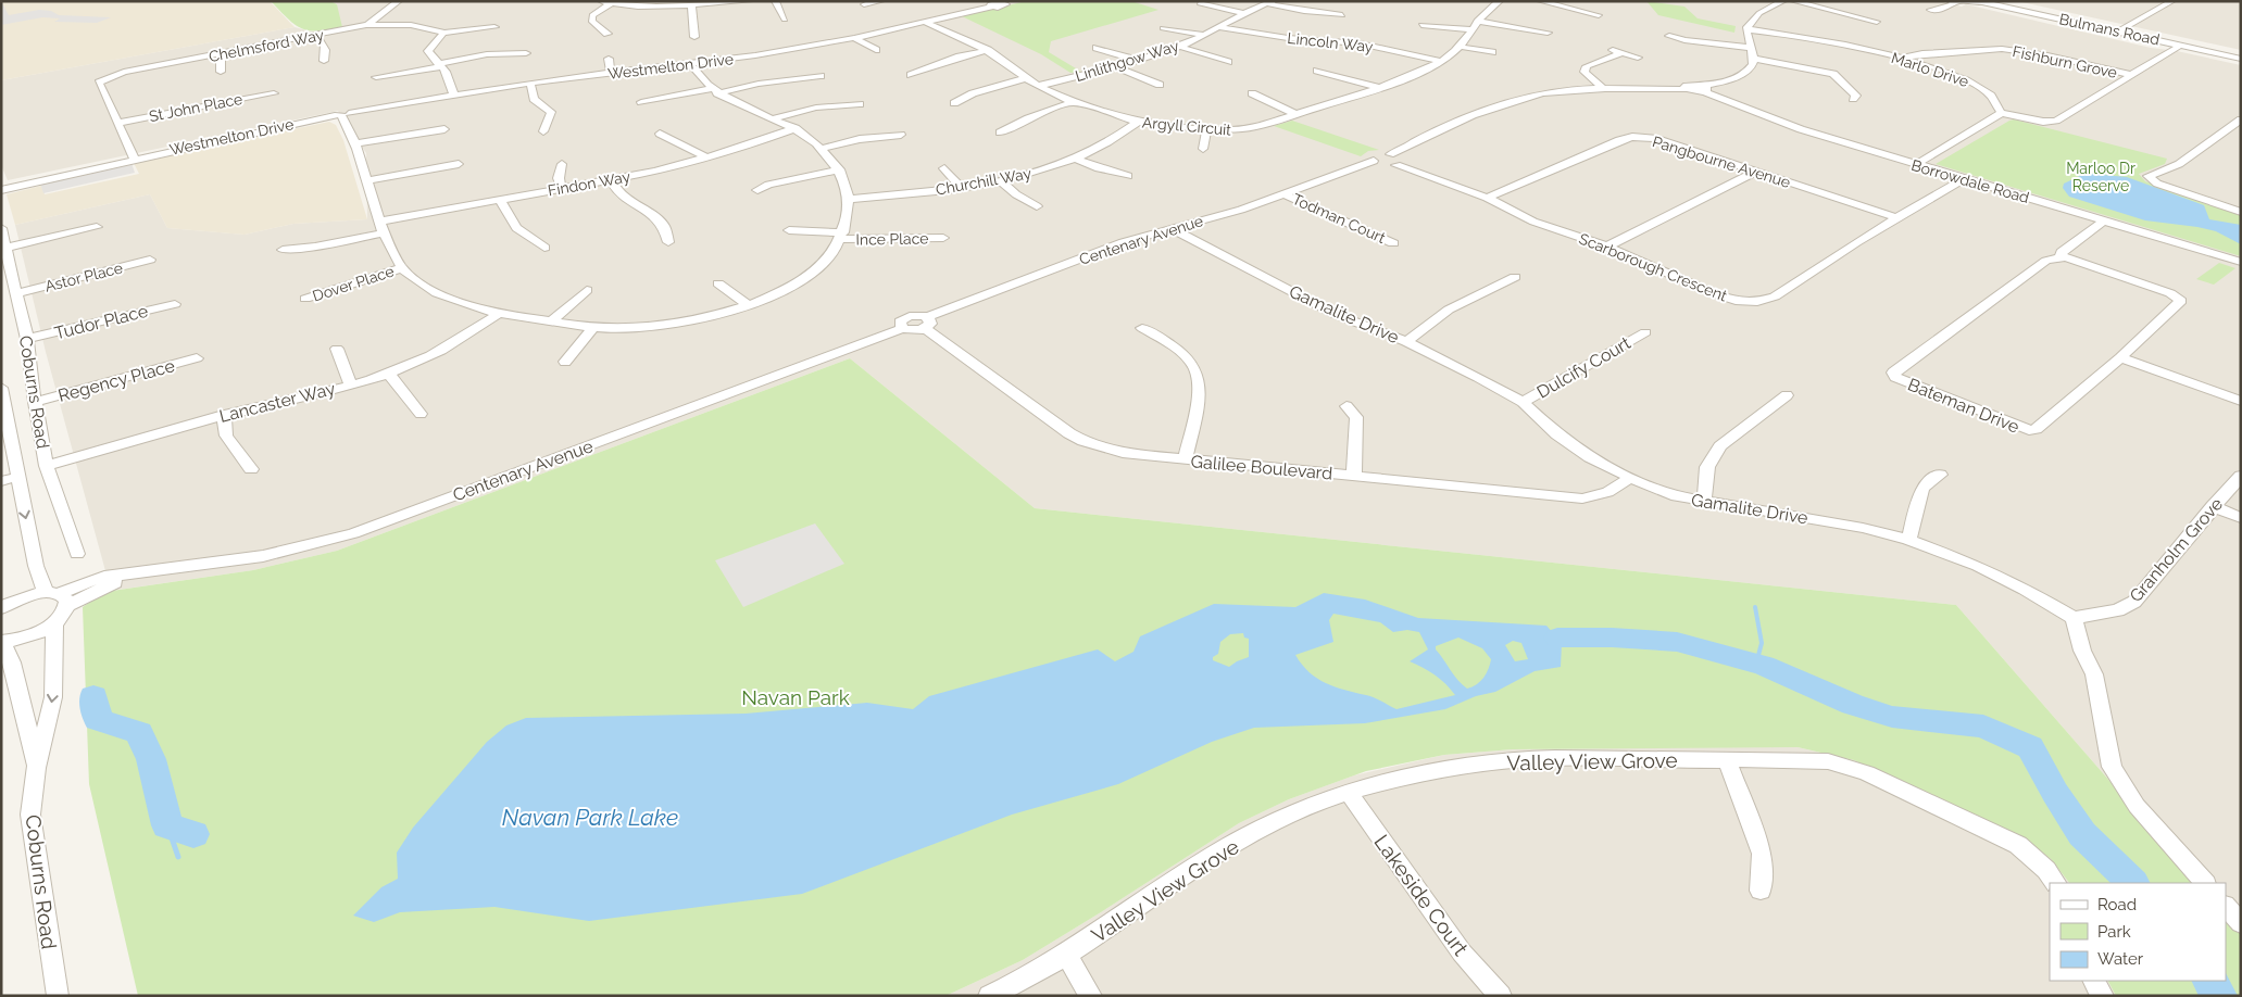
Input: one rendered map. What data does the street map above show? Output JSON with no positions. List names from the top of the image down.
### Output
{
  "streets": {
    "street": [
      "Bulmans Road",
      "Lincoln Way",
      "Chelmsford Way",
      "Linlithgow Way",
      "Fishburn Grove",
      "Westmelton Drive",
      "Marlo Drive",
      "St John Place",
      "Argyll Circuit",
      "Pangbourne Avenue",
      "Churchill Way",
      "Borrowdale Road",
      "Findon Way",
      "Todman Court",
      "Ince Place",
      "Centenary Avenue",
      "Scarborough Crescent",
      "Astor Place",
      "Dover Place",
      "Gamalite Drive",
      "Tudor Place",
      "Dulcify Court",
      "Regency Place",
      "Coburns Road",
      "Lancaster Way",
      "Bateman Drive",
      "Galilee Boulevard",
      "Granholm Grove",
      "Valley View Grove",
      "Lakeside Court"
    ]
  },
  "crossings": [
    ["Lincoln Way", "Linlithgow Way"],
    ["Lincoln Way", "Argyll Circuit"],
    ["Chelmsford Way", "Westmelton Drive"],
    ["Chelmsford Way", "St John Place"],
    ["Linlithgow Way", "Argyll Circuit"],
    ["Fishburn Grove", "Marlo Drive"],
    ["Westmelton Drive", "Argyll Circuit"],
    ["Argyll Circuit", "Churchill Way"],
    ["Pangbourne Avenue", "Scarborough Crescent"],
    ["Borrowdale Road", "Scarborough Crescent"],
    ["Todman Court", "Centenary Avenue"],
    ["Centenary Avenue", "Scarborough Crescent"],
    ["Centenary Avenue", "Gamalite Drive"],
    ["Centenary Avenue", "Coburns Road"],
    ["Centenary Avenue", "Galilee Boulevard"],
    ["Astor Place", "Coburns Road"],
    ["Gamalite Drive", "Dulcify Court"],
    ["Gamalite Drive", "Galilee Boulevard"],
    ["Gamalite Drive", "Granholm Grove"],
    ["Tudor Place", "Coburns Road"],
    ["Regency Place", "Coburns Road"],
    ["Coburns Road", "Lancaster Way"],
    ["Valley View Grove", "Lakeside Court"]
  ],
  "water": ["Navan Park Lake"],
  "parks": ["Marloo Dr Reserve", "Navan Park"],
  "legend": ["Road", "Park", "Water"]
}
